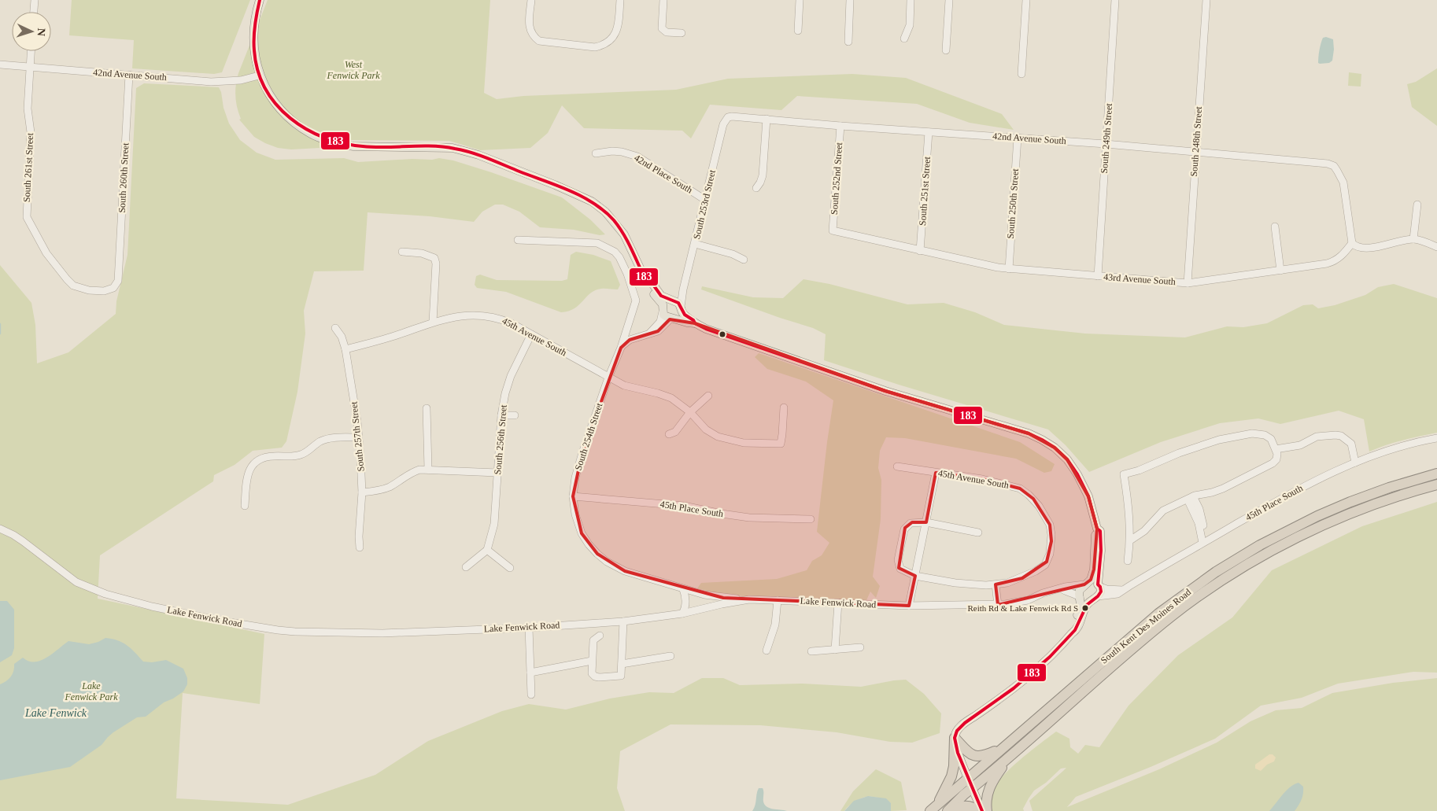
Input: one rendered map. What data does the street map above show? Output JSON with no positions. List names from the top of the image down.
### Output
{
  "streets": {
    "highway": ["South Kent Des Moines Road"],
    "street": [
      "42nd Avenue South",
      "South 249th Street",
      "South 248th Street",
      "South 261st Street",
      "42nd Place South",
      "South 260th Street",
      "South 252nd Street",
      "South 251st Street",
      "South 250th Street",
      "South 253rd Street",
      "43rd Avenue South",
      "45th Avenue South",
      "South 257th Street",
      "South 254th Street",
      "South 256th Street",
      "45th Place South",
      "Lake Fenwick Road"
    ]
  },
  "crossings": [
    ["42nd Avenue South", "South 249th Street"],
    ["42nd Avenue South", "South 248th Street"],
    ["42nd Avenue South", "South 261st Street"],
    ["42nd Avenue South", "South 260th Street"],
    ["42nd Avenue South", "South 252nd Street"],
    ["42nd Avenue South", "South 251st Street"],
    ["42nd Avenue South", "South 250th Street"],
    ["42nd Avenue South", "South 253rd Street"],
    ["42nd Avenue South", "43rd Avenue South"],
    ["South 249th Street", "43rd Avenue South"],
    ["South 248th Street", "43rd Avenue South"],
    ["South 261st Street", "South 260th Street"],
    ["42nd Place South", "South 253rd Street"],
    ["South 252nd Street", "43rd Avenue South"],
    ["South 251st Street", "43rd Avenue South"],
    ["South 250th Street", "43rd Avenue South"],
    ["45th Avenue South", "South 257th Street"],
    ["45th Avenue South", "South 254th Street"],
    ["45th Avenue South", "South 256th Street"],
    ["South 254th Street", "45th Place South"],
    ["South 254th Street", "Lake Fenwick Road"],
    ["45th Place South", "Lake Fenwick Road"]
  ],
  "water": ["Lake Fenwick"],
  "parks": ["West Fenwick Park", "Lake Fenwick Park"],
  "places": ["Reith Rd & Lake Fenwick Rd S"],
  "lines": ["transit line 183"],
  "north": "right"
}
